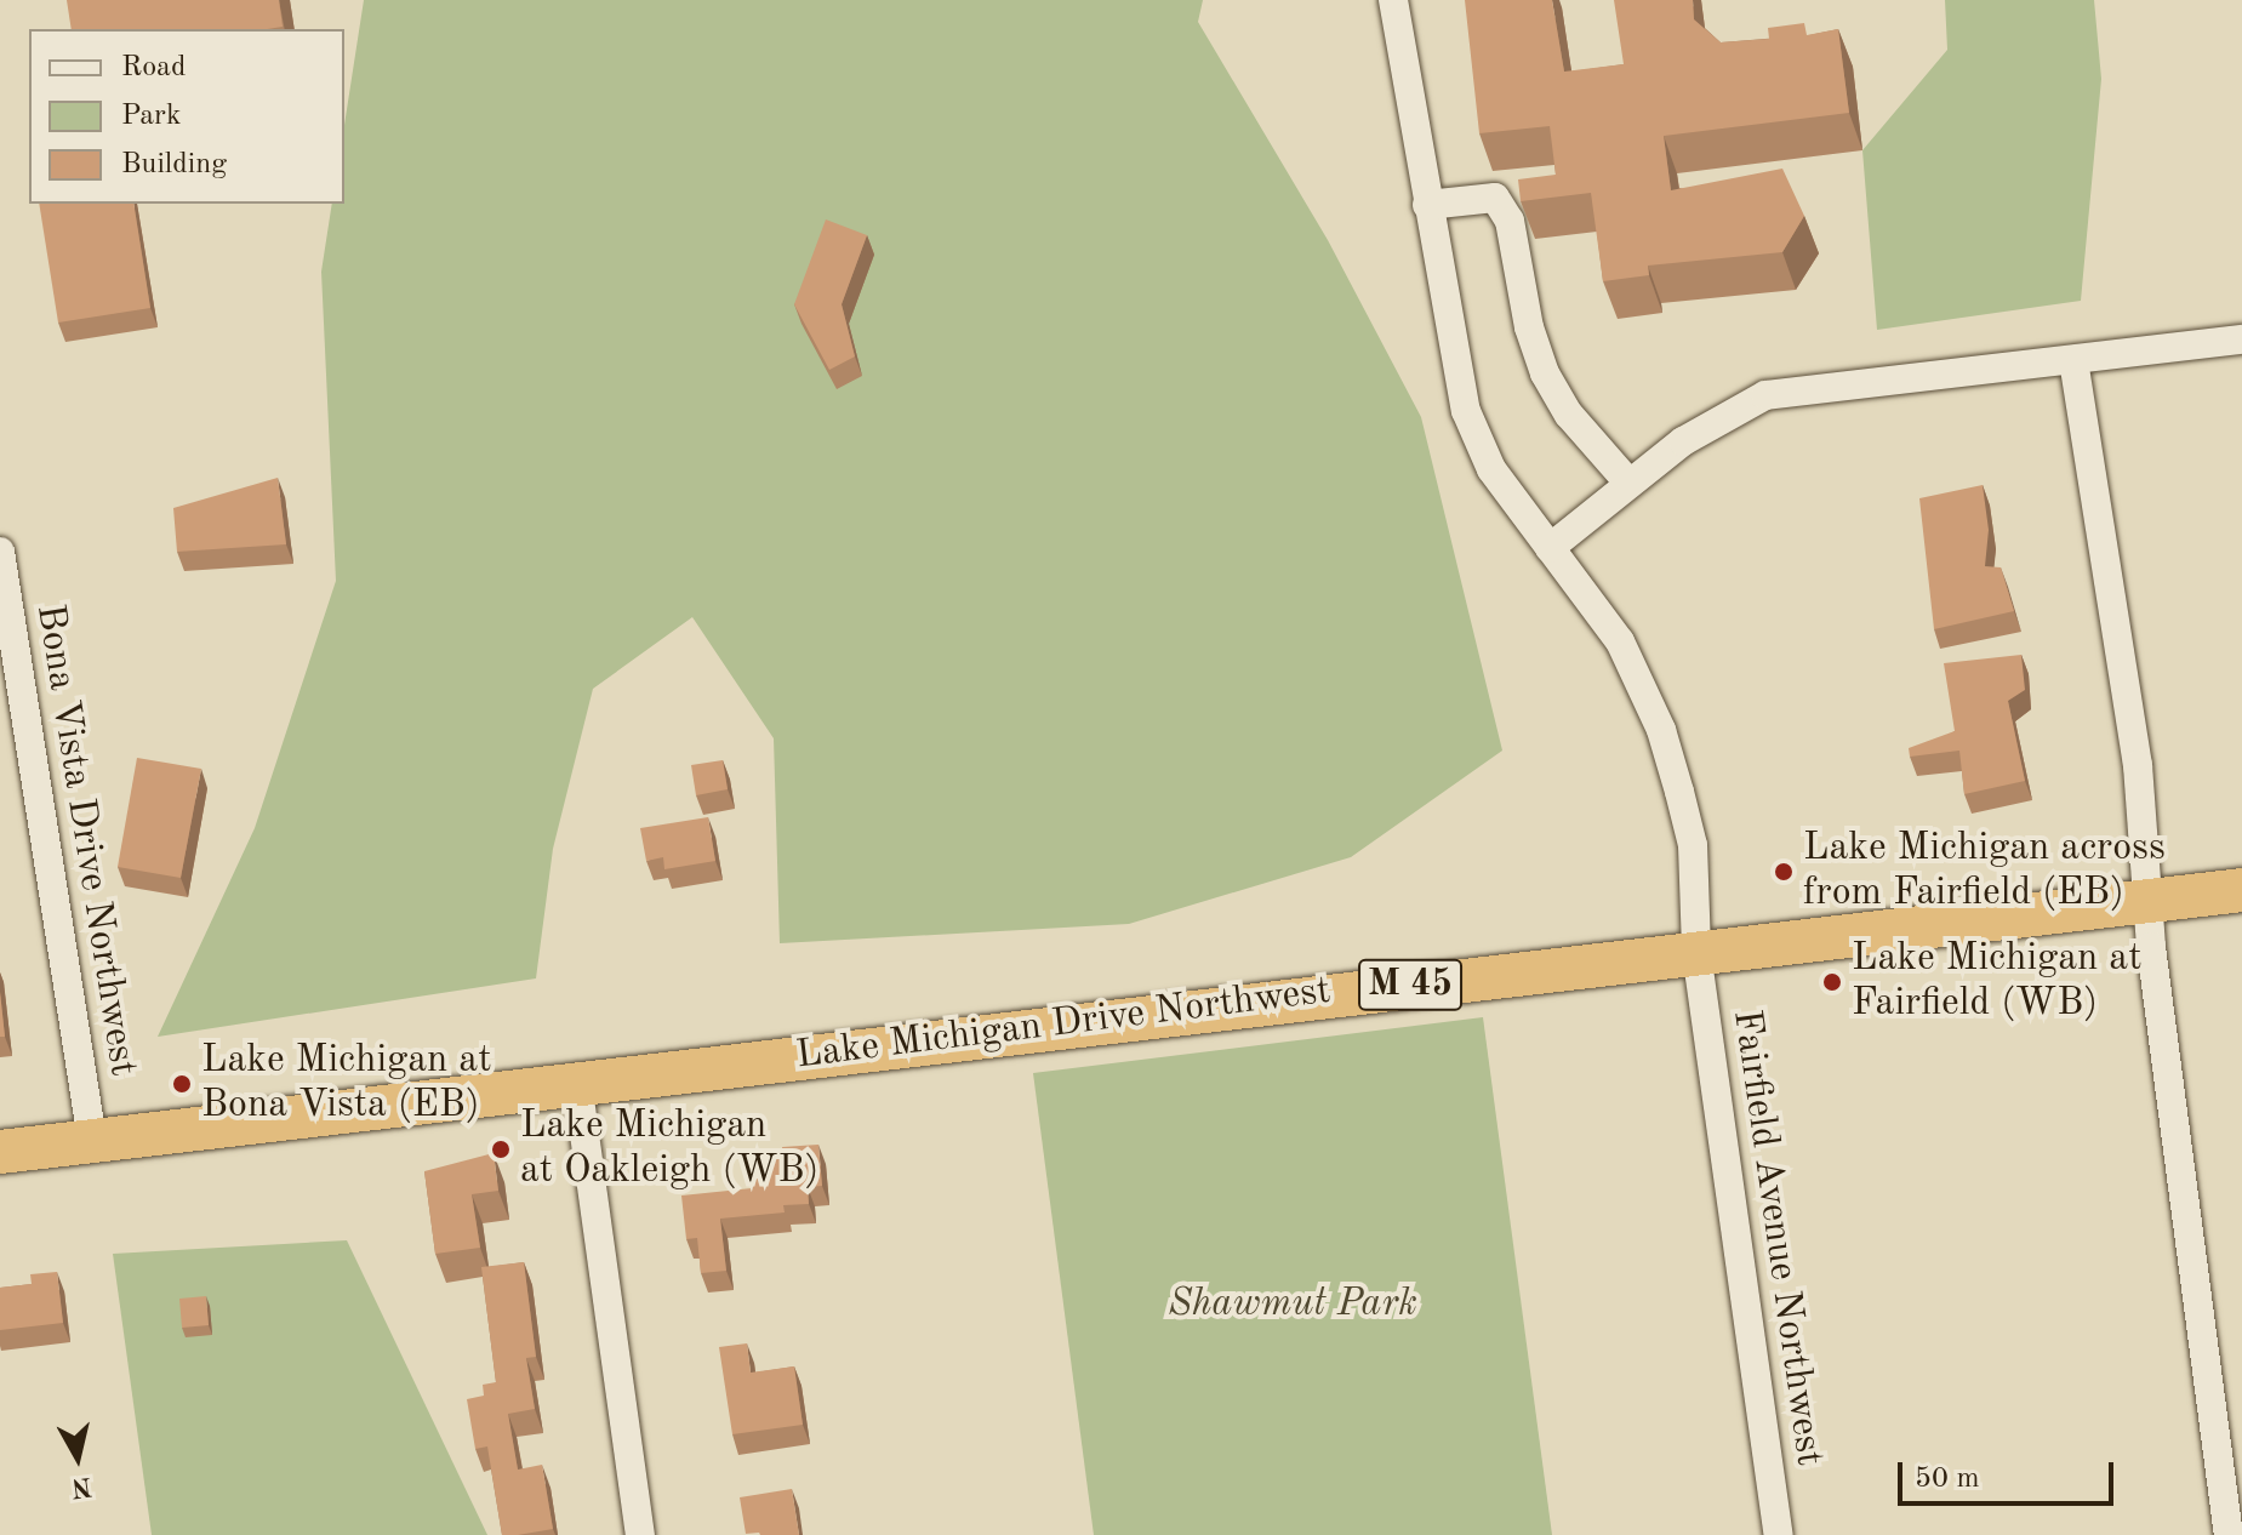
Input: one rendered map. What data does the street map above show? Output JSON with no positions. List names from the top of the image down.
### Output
{
  "streets": {
    "highway": ["M 45", "Lake Michigan Drive Northwest"],
    "street": ["Bona Vista Drive Northwest", "Fairfield Avenue Northwest"]
  },
  "crossings": [
    ["Bona Vista Drive Northwest", "Lake Michigan Drive Northwest"],
    ["Lake Michigan Drive Northwest", "Fairfield Avenue Northwest"]
  ],
  "parks": ["Shawmut Park"],
  "places": [
    "Lake Michigan across from Fairfield (EB)",
    "Lake Michigan at Fairfield (WB)",
    "Lake Michigan at Bona Vista (EB)",
    "Lake Michigan at Oakleigh (WB)"
  ],
  "legend": ["Road", "Park", "Building"],
  "scale_bar": "50 m",
  "north": "bottom"
}
